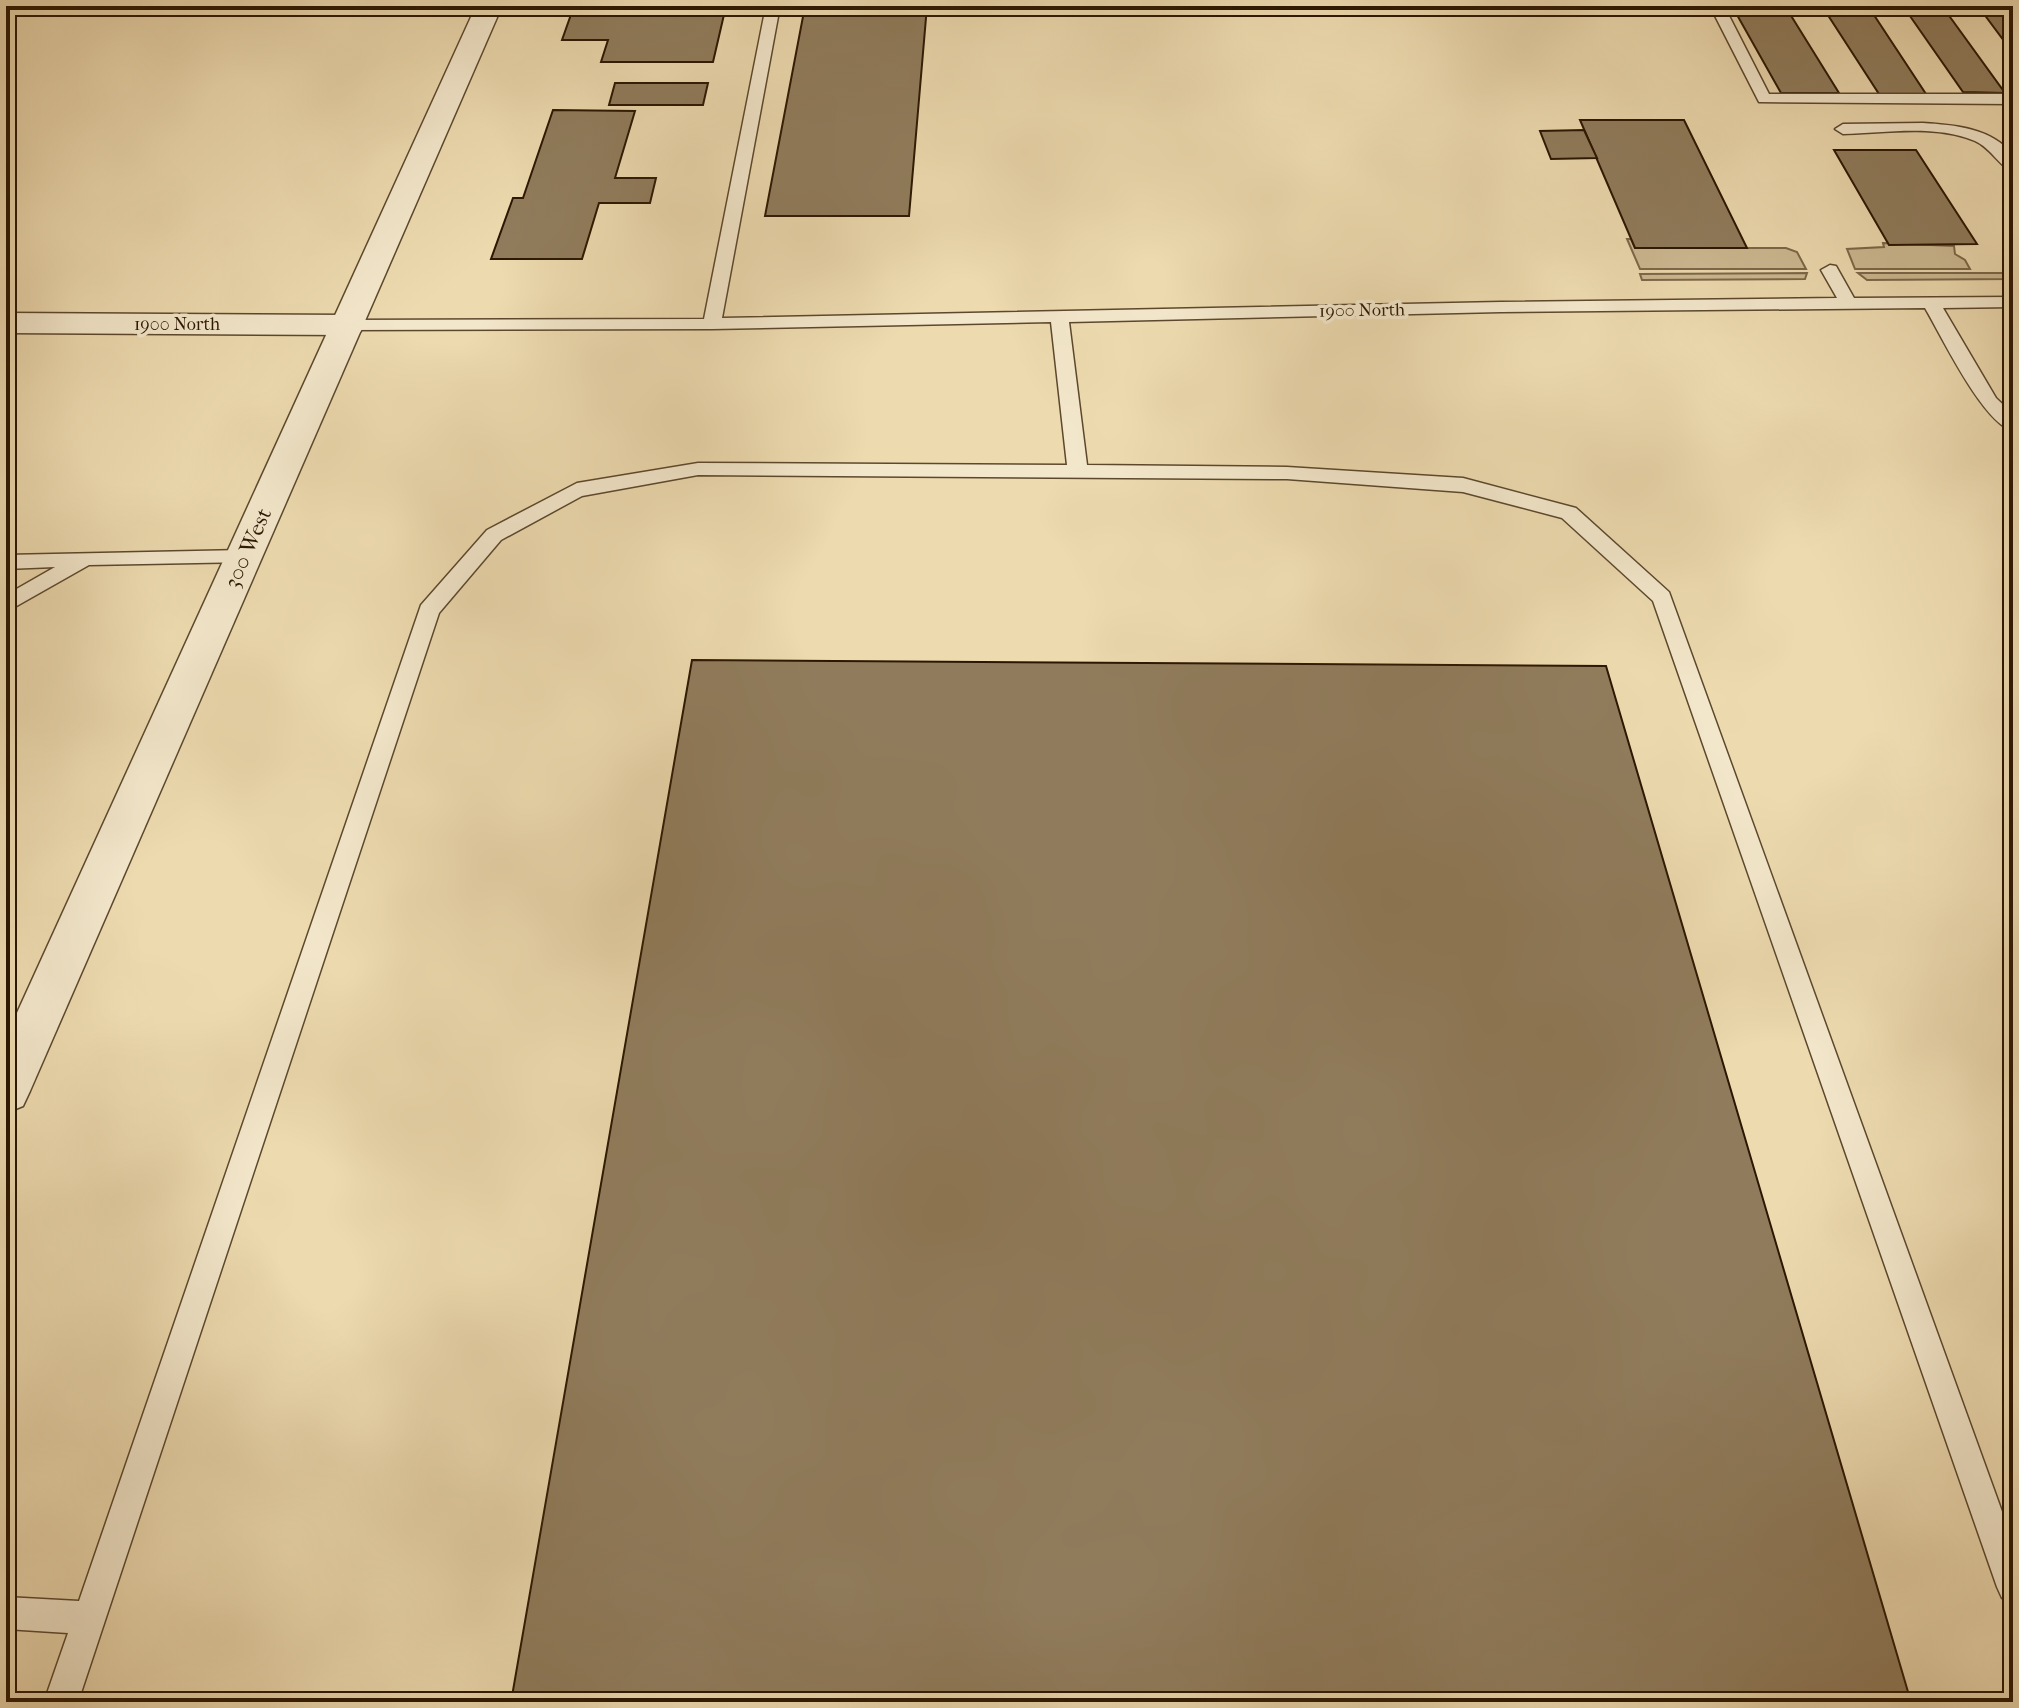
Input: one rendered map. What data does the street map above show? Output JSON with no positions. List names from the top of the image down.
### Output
{
  "streets": {
    "street": ["1900 North", "300 West"]
  },
  "crossings": [
    ["1900 North", "300 West"]
  ]
}
